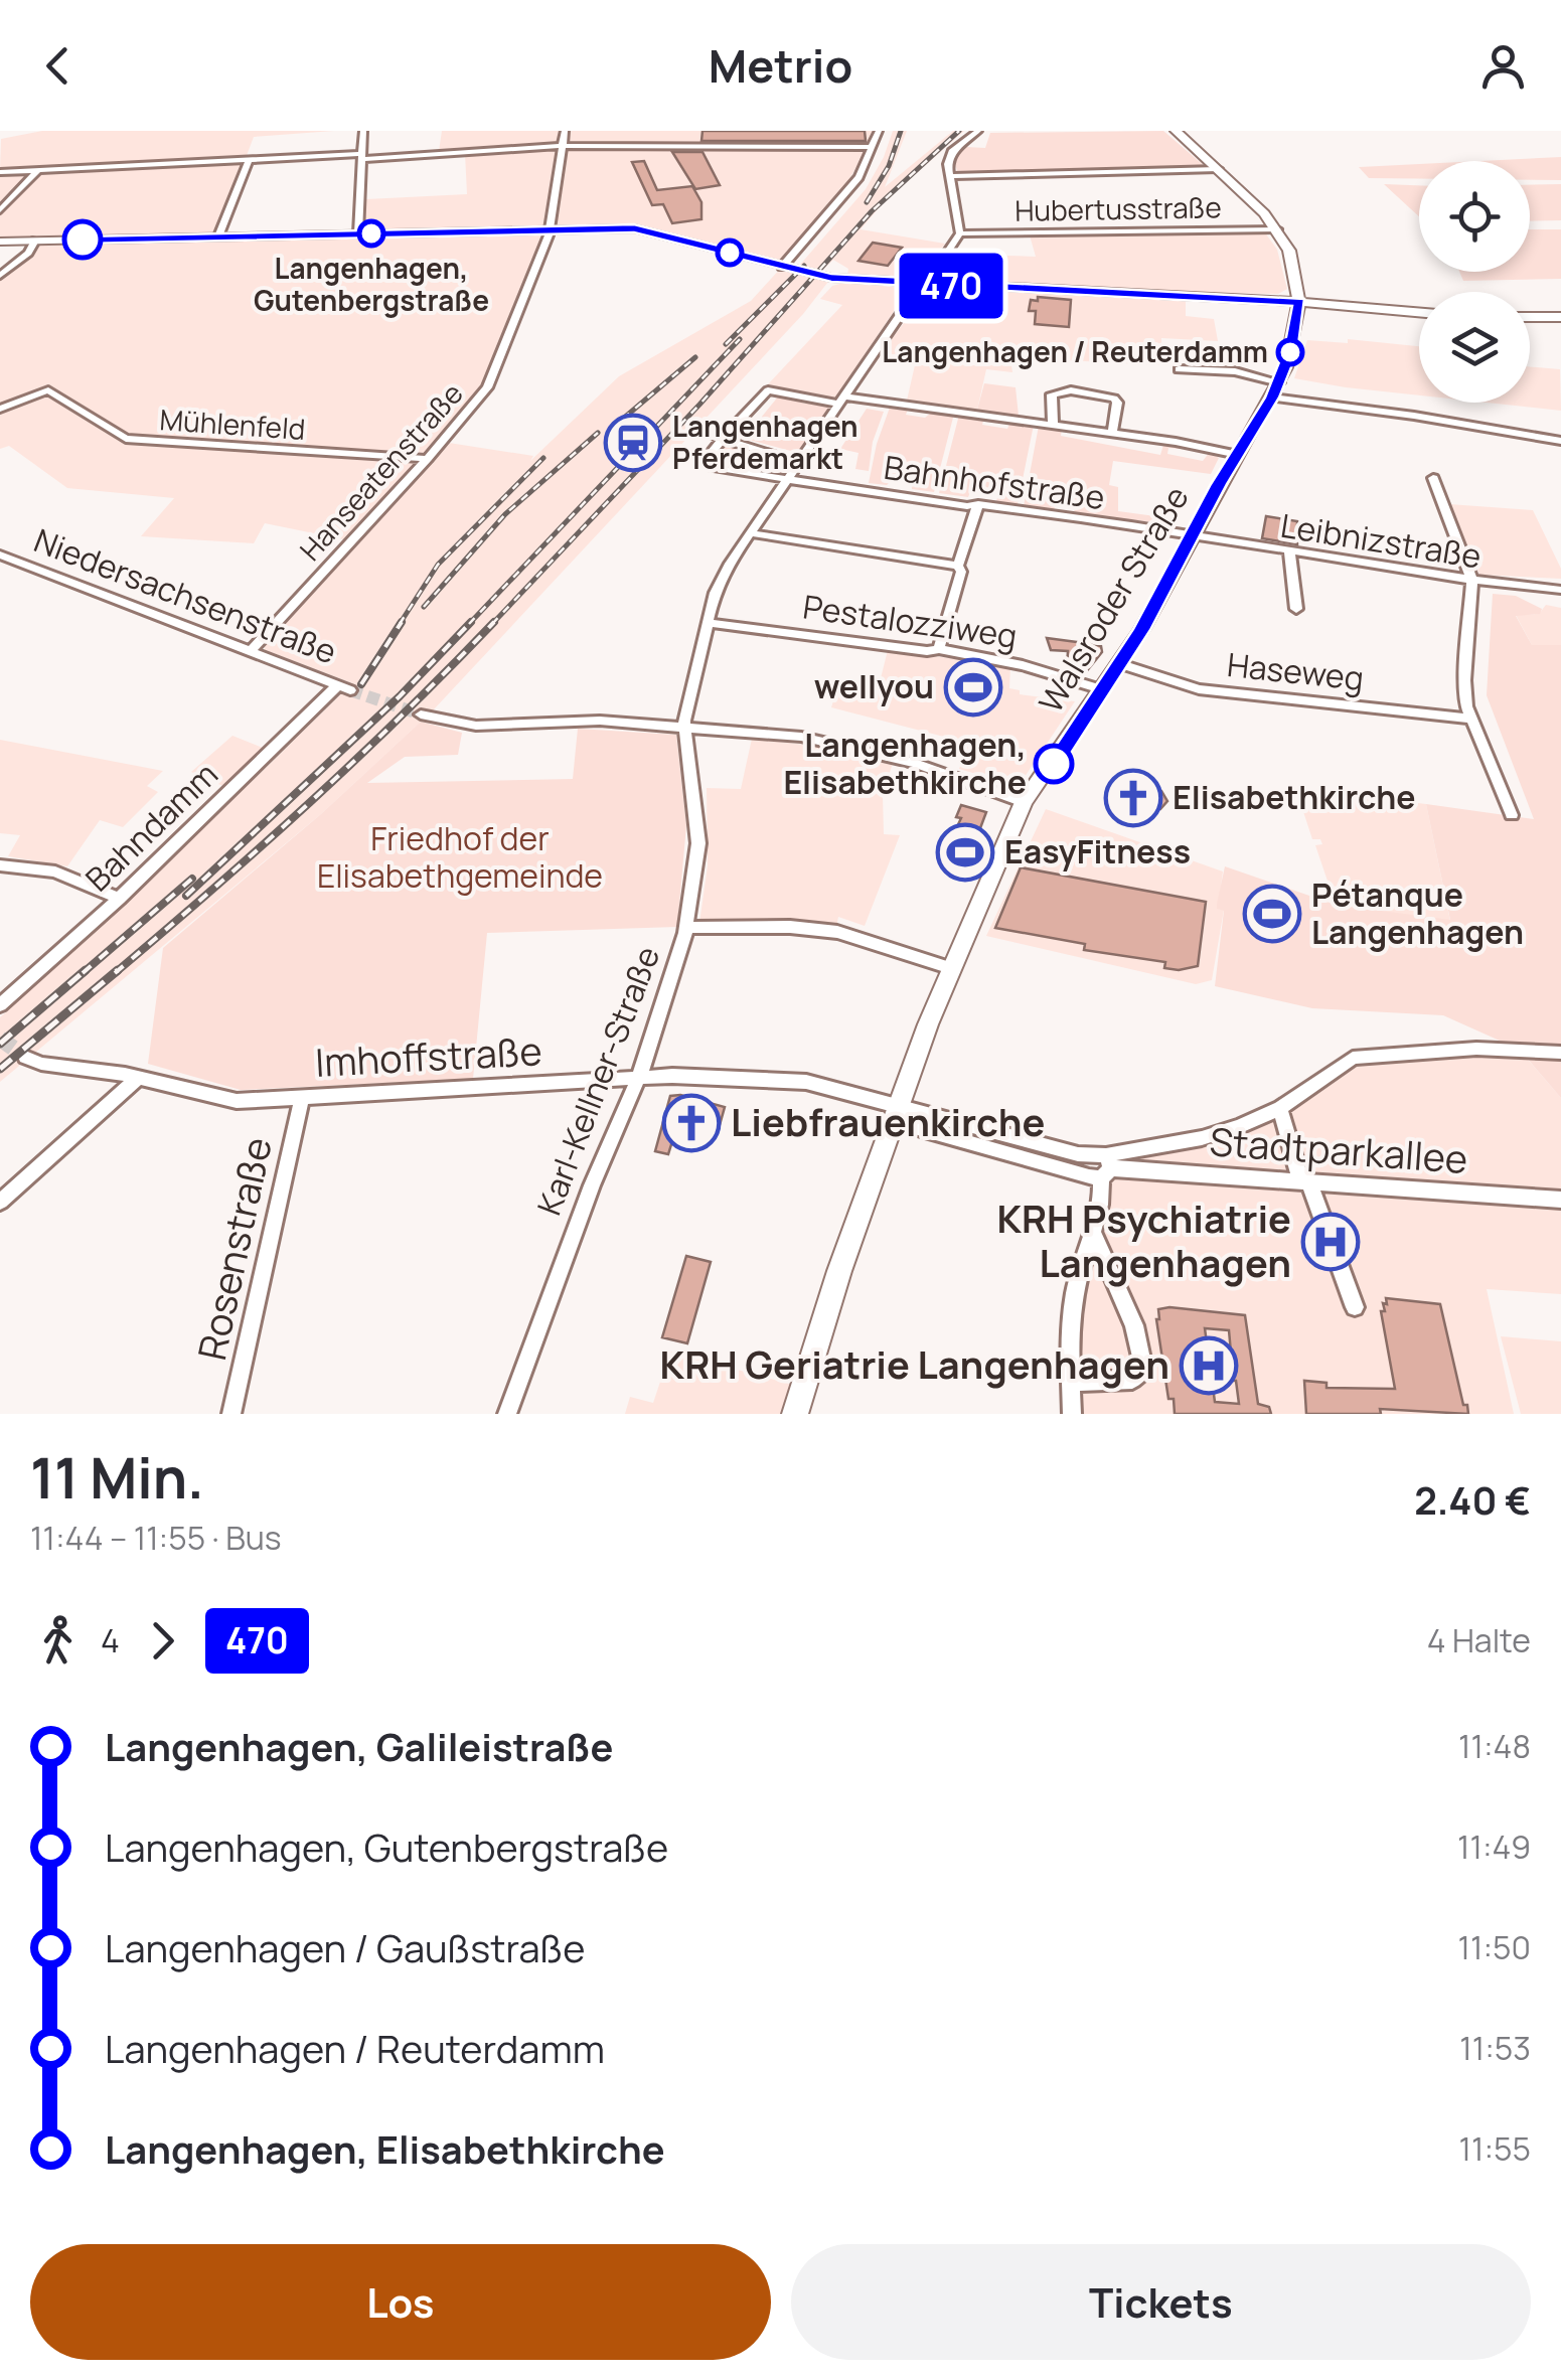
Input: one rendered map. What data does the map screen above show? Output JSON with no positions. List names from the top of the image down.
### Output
{
  "streets": {
    "street": [
      "Hubertusstraße",
      "Mühlenfeld",
      "Hanseatenstraße",
      "Bahnhofstraße",
      "Leibnizstraße",
      "Niedersachsenstraße",
      "Walsroder Straße",
      "Pestalozziweg",
      "Haseweg",
      "Bahndamm",
      "Imhoffstraße",
      "Karl-Kellner-Straße",
      "Stadtparkallee",
      "Rosenstraße"
    ]
  },
  "crossings": [
    ["Hubertusstraße", "Walsroder Straße"],
    ["Hubertusstraße", "Karl-Kellner-Straße"],
    ["Mühlenfeld", "Hanseatenstraße"],
    ["Hanseatenstraße", "Niedersachsenstraße"],
    ["Bahnhofstraße", "Leibnizstraße"],
    ["Bahnhofstraße", "Walsroder Straße"],
    ["Bahnhofstraße", "Karl-Kellner-Straße"],
    ["Leibnizstraße", "Walsroder Straße"],
    ["Niedersachsenstraße", "Bahndamm"],
    ["Walsroder Straße", "Pestalozziweg"],
    ["Walsroder Straße", "Haseweg"],
    ["Walsroder Straße", "Imhoffstraße"],
    ["Walsroder Straße", "Stadtparkallee"],
    ["Pestalozziweg", "Karl-Kellner-Straße"],
    ["Imhoffstraße", "Karl-Kellner-Straße"],
    ["Imhoffstraße", "Stadtparkallee"],
    ["Imhoffstraße", "Rosenstraße"]
  ],
  "parks": ["Friedhof der Elisabethgemeinde"],
  "places": {
    "other": ["Langenhagen, Gutenbergstraße", "Langenhagen / Reuterdamm", "Langenhagen, Elisabethkirche"],
    "station": ["Langenhagen Pferdemarkt"],
    "sports": ["wellyou", "EasyFitness", "Pétanque Langenhagen"],
    "church": ["Elisabethkirche", "Liebfrauenkirche"],
    "hospital": ["KRH Psychiatrie Langenhagen", "KRH Geriatrie Langenhagen"]
  },
  "lines": ["bus line 470"],
  "page": {
    "header": "Metrio",
    "on_map": "470",
    "heading": ["11 Min.", "11:44 – 11:55 · Bus", "2.40 €"],
    "legs": ["4", "470", "4 Halte"],
    "list": [
      {
        "name": "Langenhagen, Galileistraße",
        "value": "11:48"
      },
      {
        "name": "Langenhagen, Gutenbergstraße",
        "value": "11:49"
      },
      {
        "name": "Langenhagen / Gaußstraße",
        "value": "11:50"
      },
      {
        "name": "Langenhagen / Reuterdamm",
        "value": "11:53"
      },
      {
        "name": "Langenhagen, Elisabethkirche",
        "value": "11:55"
      }
    ],
    "buttons": ["Los", "Tickets"]
  }
}
